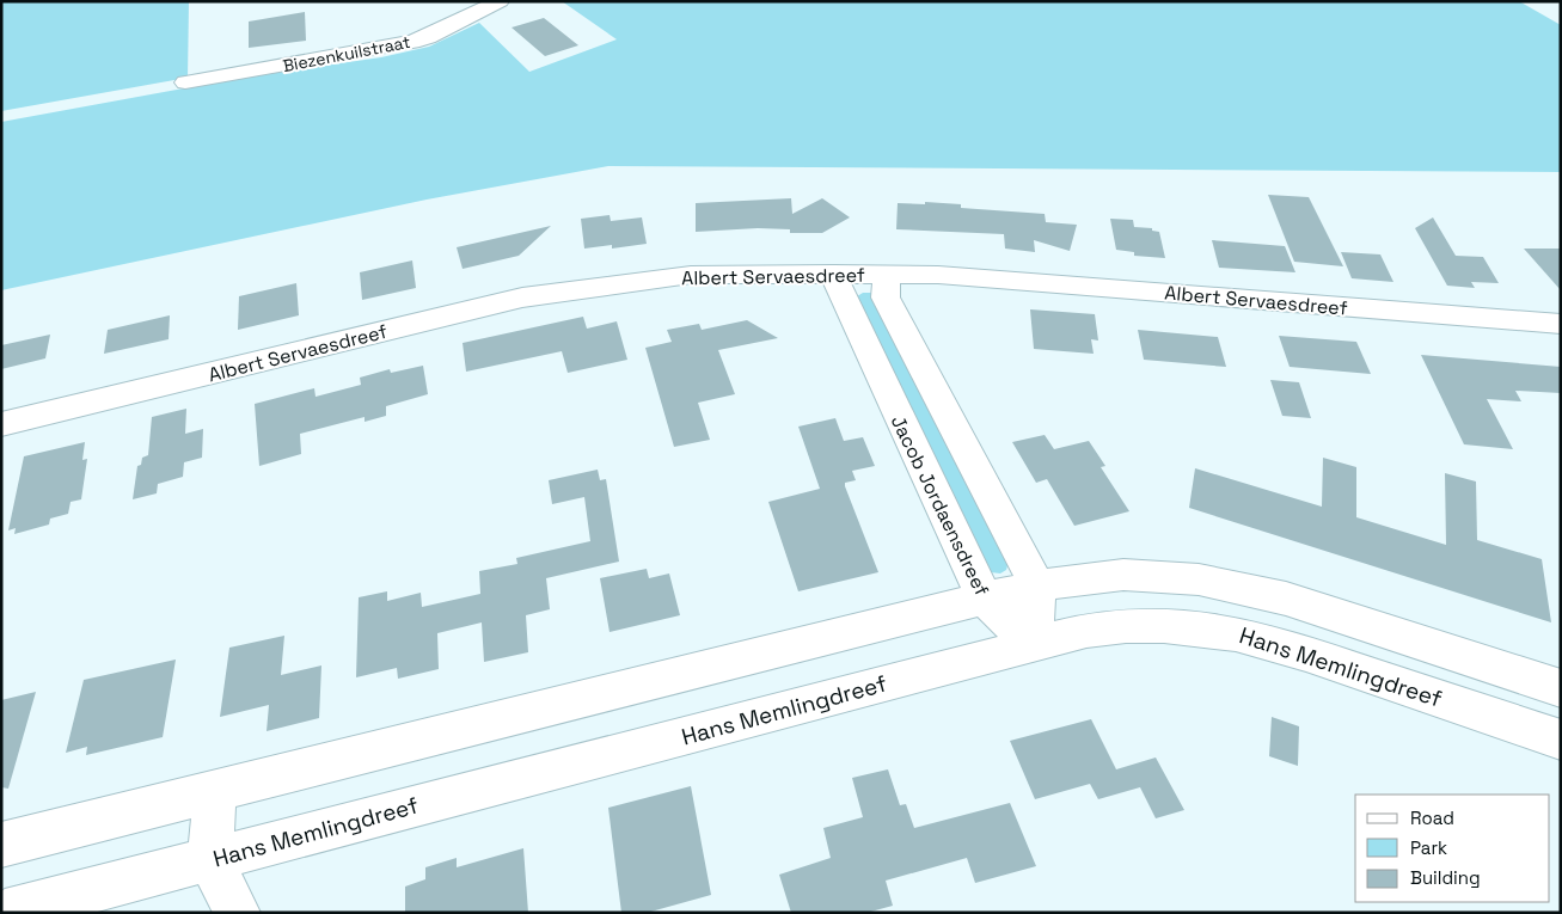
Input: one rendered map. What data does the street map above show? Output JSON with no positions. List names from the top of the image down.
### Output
{
  "streets": {
    "street": [
      "Biezenkuilstraat",
      "Albert Servaesdreef",
      "Jacob Jordaensdreef",
      "Hans Memlingdreef"
    ]
  },
  "crossings": [
    ["Albert Servaesdreef", "Jacob Jordaensdreef"],
    ["Jacob Jordaensdreef", "Hans Memlingdreef"]
  ],
  "legend": ["Road", "Park", "Building"]
}
